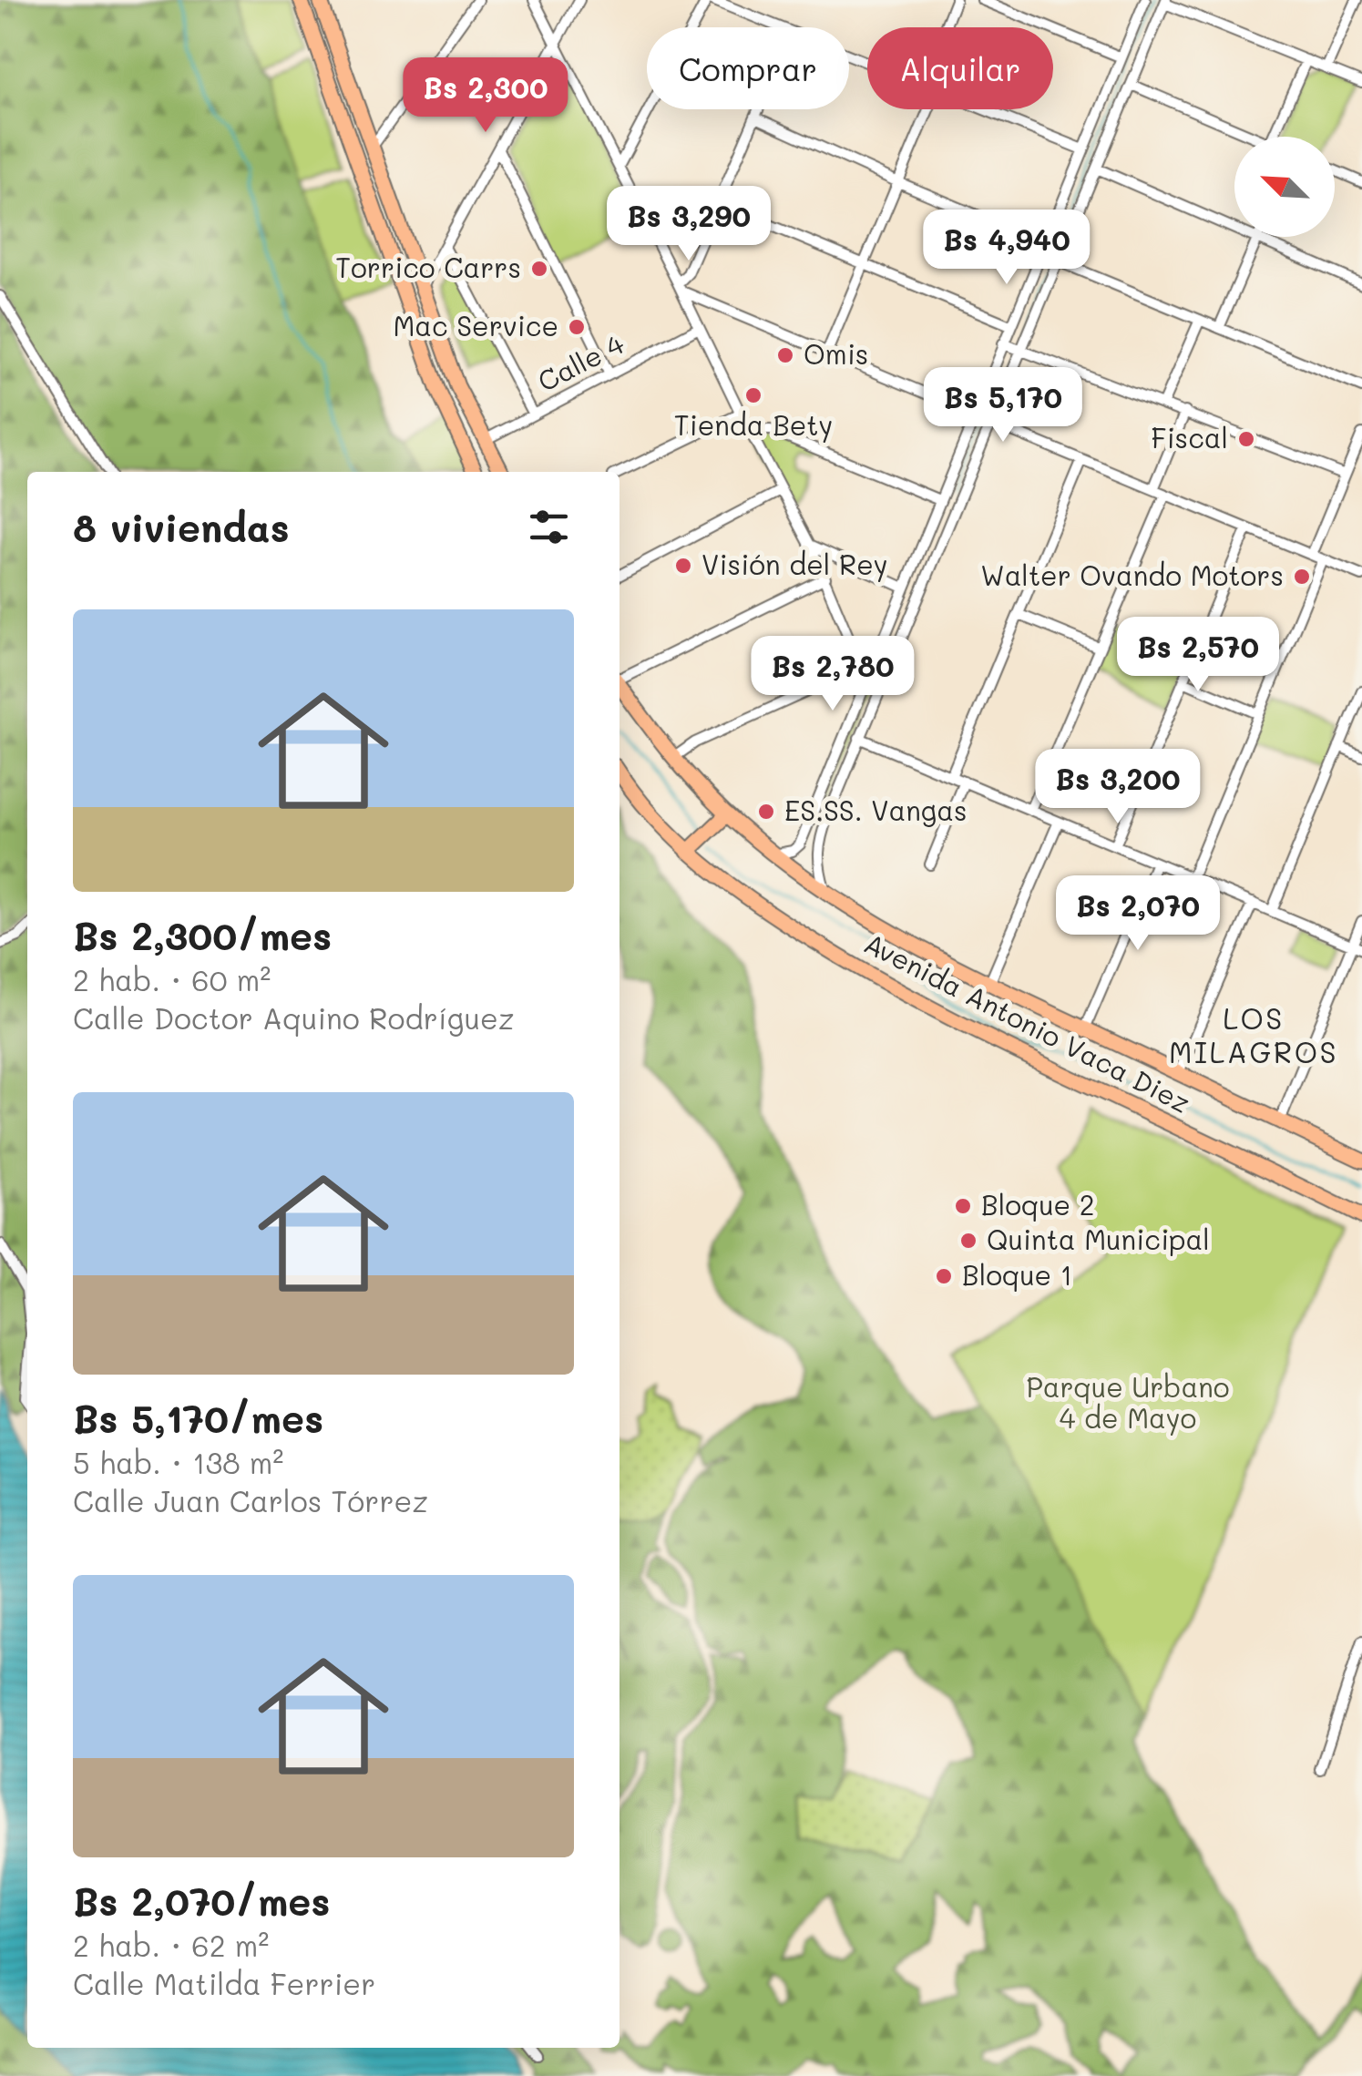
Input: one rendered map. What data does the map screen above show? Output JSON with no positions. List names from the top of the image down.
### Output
{
  "streets": {
    "highway": ["Avenida Antonio Vaca Diez"],
    "street": ["Calle 4"]
  },
  "districts": ["LOS MILAGROS"],
  "parks": ["Parque Urbano 4 de Mayo"],
  "places": [
    "Torrico Carrs",
    "Mac Service",
    "Omis",
    "Tienda Bety",
    "Fiscal",
    "Visión del Rey",
    "Walter Ovando Motors",
    "ES.SS. Vangas",
    "Bloque 2",
    "Quinta Municipal",
    "Bloque 1"
  ],
  "north": "top left",
  "page": {
    "chip": ["Comprar", "Alquilar"],
    "price": [
      "Bs 2,300",
      "Bs 3,290",
      "Bs 4,940",
      "Bs 5,170",
      "Bs 2,570",
      "Bs 2,780",
      "Bs 3,200",
      "Bs 2,070"
    ],
    "heading": "8 viviendas",
    "list": [
      {
        "name": "Bs 2,300/mes",
        "note": "2 hab. · 60 m² · Calle Doctor Aquino Rodríguez"
      },
      {
        "name": "Bs 5,170/mes",
        "note": "5 hab. · 138 m² · Calle Juan Carlos Tórrez"
      },
      {
        "name": "Bs 2,070/mes",
        "note": "2 hab. · 62 m² · Calle Matilda Ferrier"
      }
    ]
  }
}
